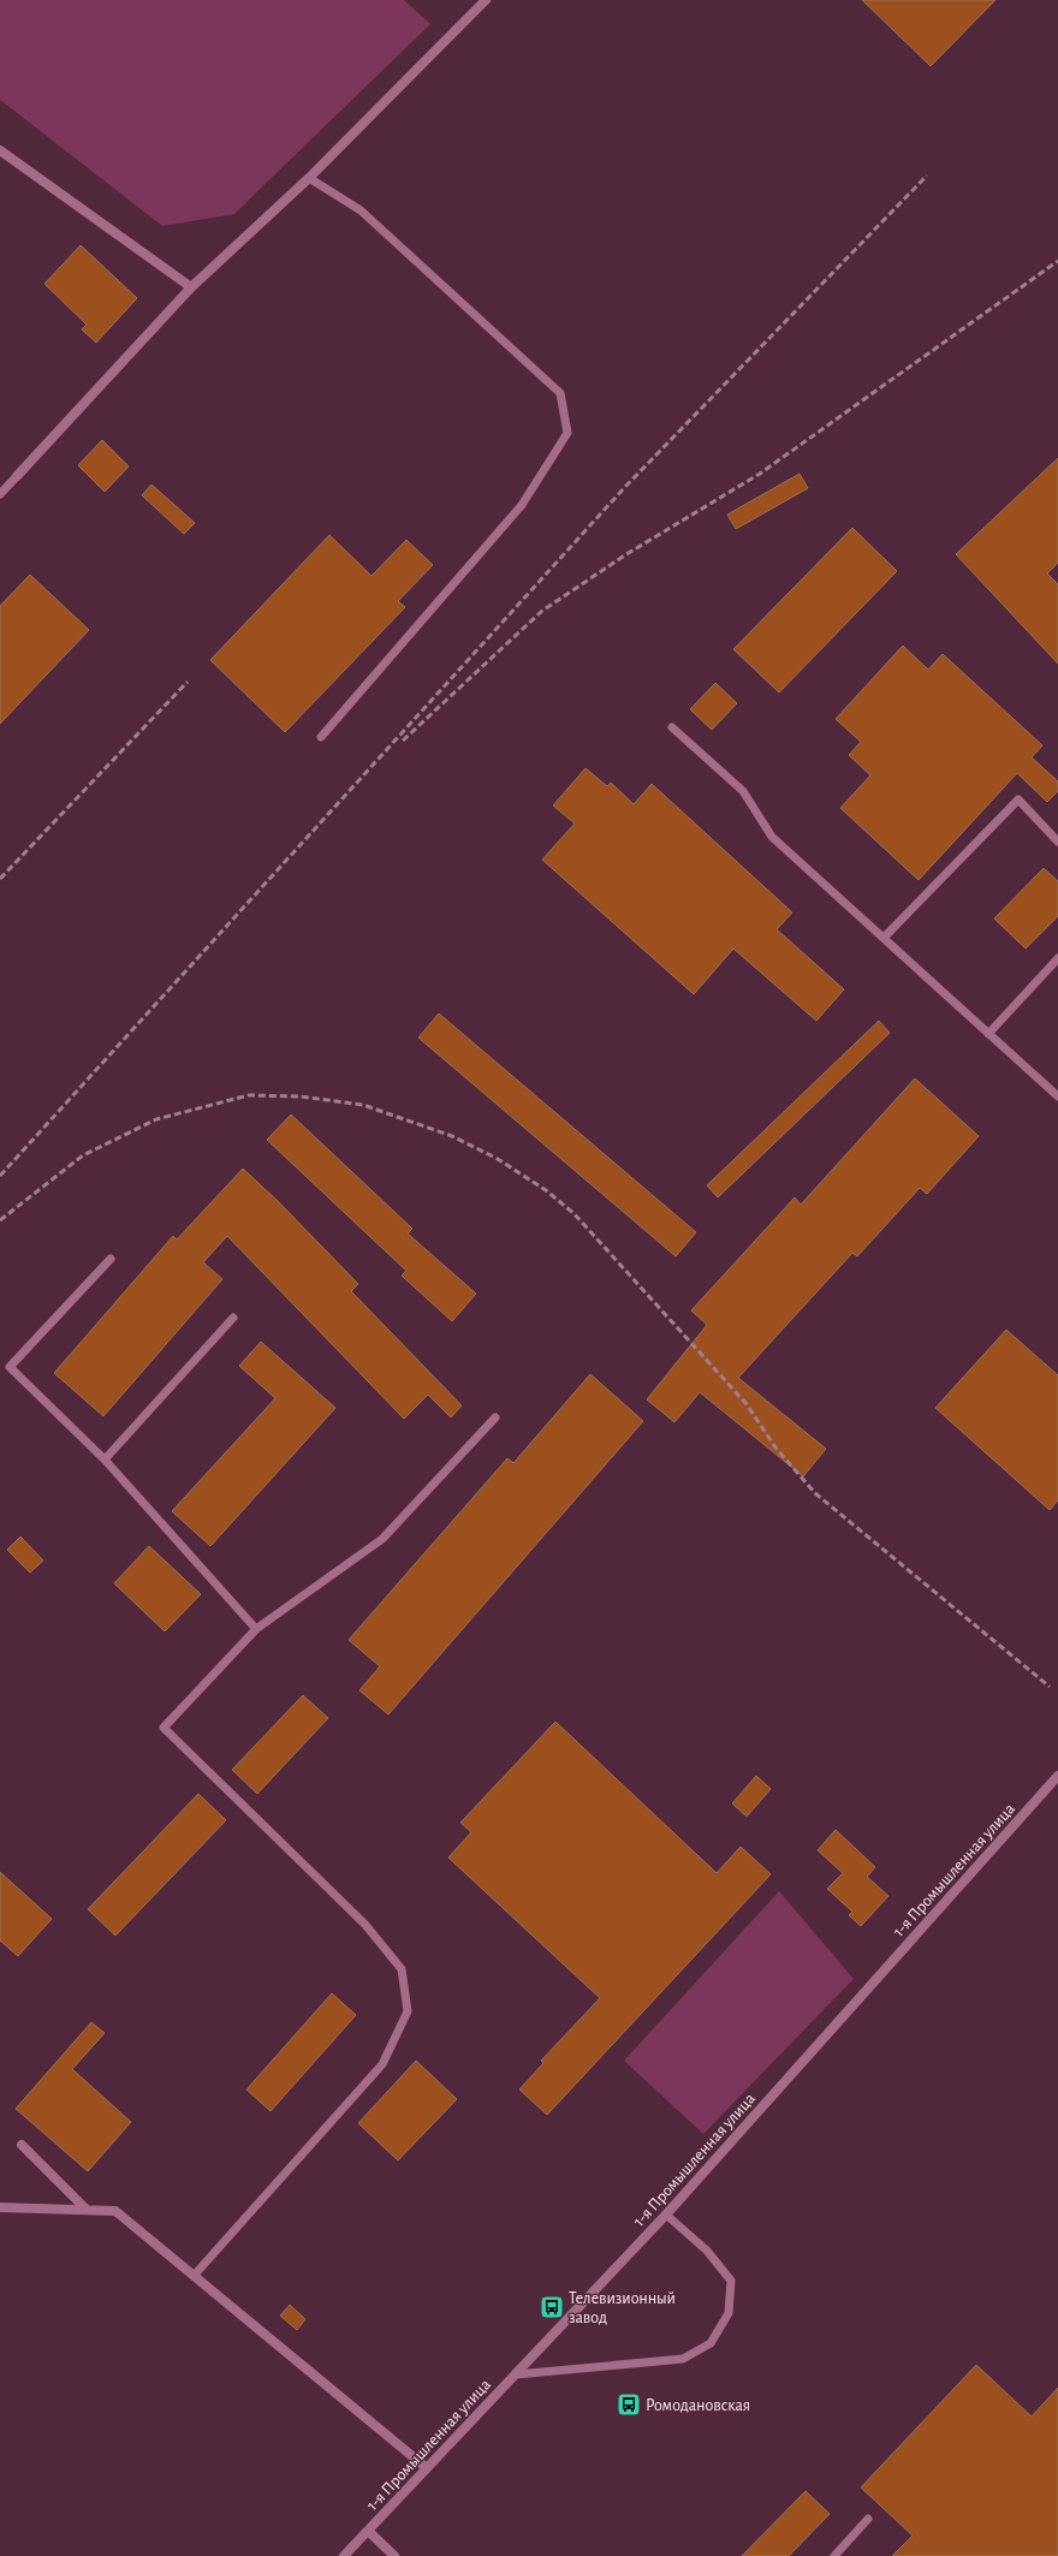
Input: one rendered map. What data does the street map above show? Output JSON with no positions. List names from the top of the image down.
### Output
{
  "streets": {
    "street": ["1-я Промышленная улица"]
  },
  "places": {
    "bus stop": ["Телевизионный завод", "Ромодановская"]
  }
}
